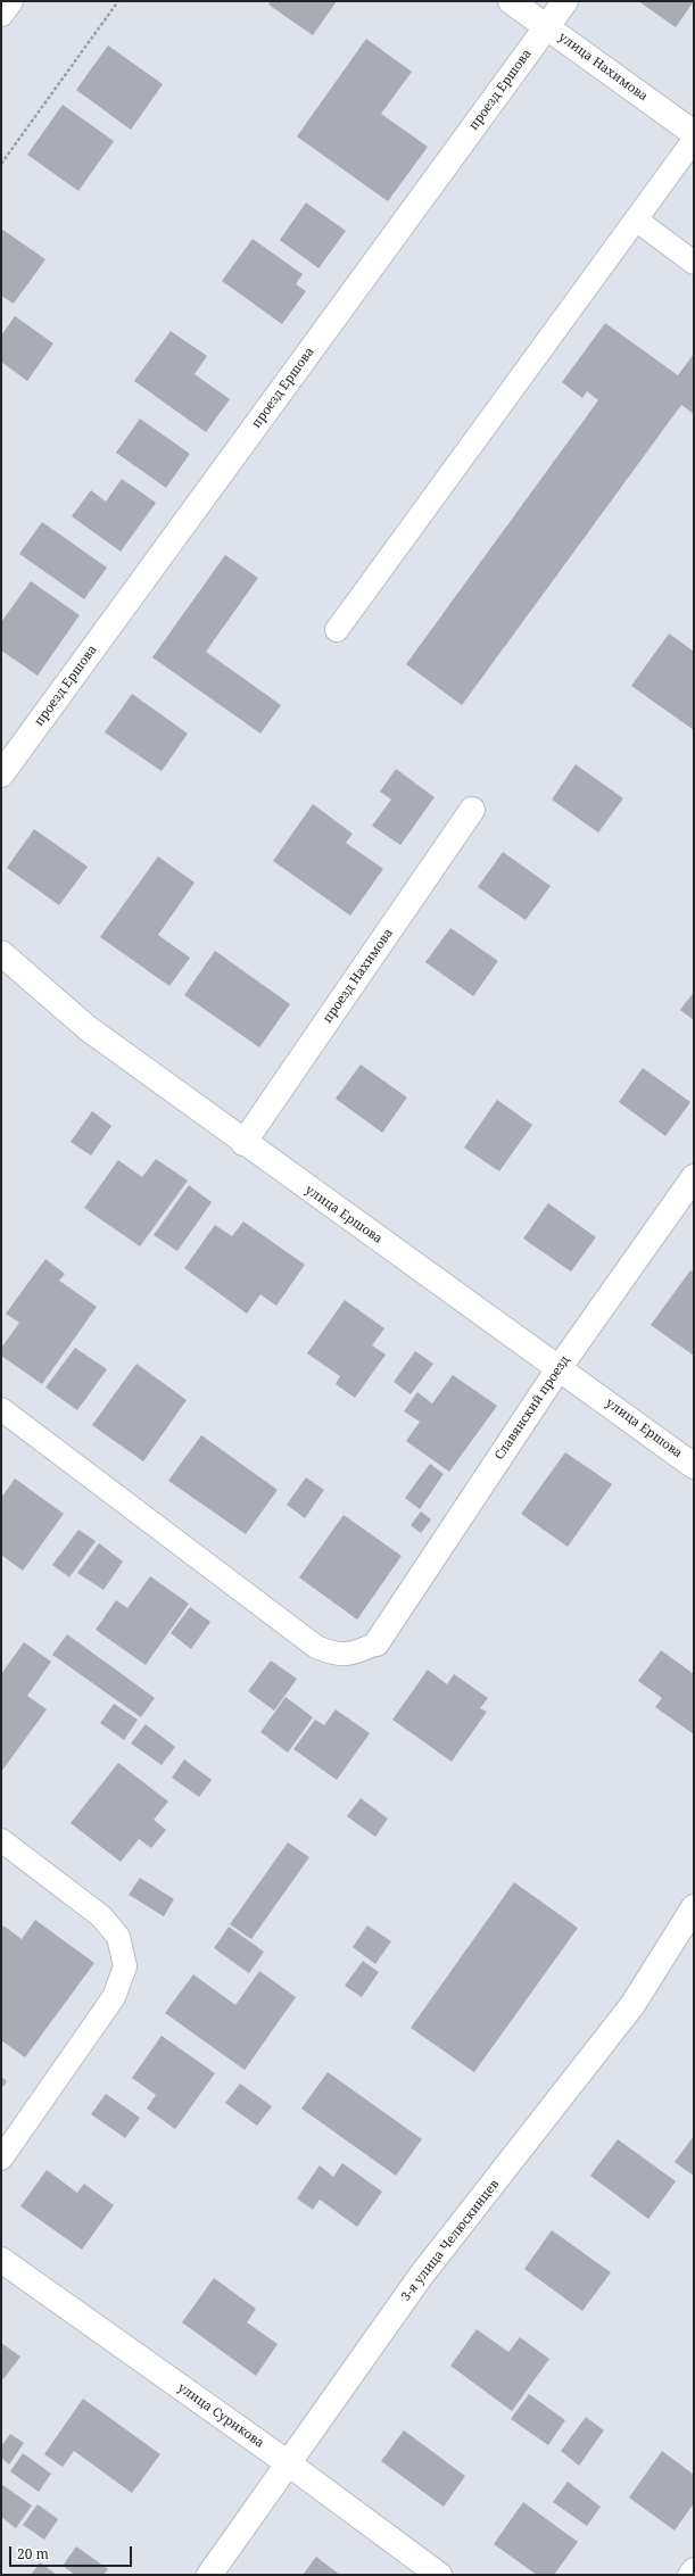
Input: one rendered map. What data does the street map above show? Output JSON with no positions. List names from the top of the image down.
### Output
{
  "streets": {
    "street": [
      "улица Нахимова",
      "проезд Ершова",
      "проезд Нахимова",
      "улица Ершова",
      "Славянский проезд",
      "3-я улица Челюскинцев",
      "улица Сурикова"
    ]
  },
  "crossings": [
    ["улица Нахимова", "проезд Ершова"],
    ["проезд Нахимова", "улица Ершова"],
    ["улица Ершова", "Славянский проезд"],
    ["3-я улица Челюскинцев", "улица Сурикова"]
  ],
  "scale_bar": "20 m"
}
